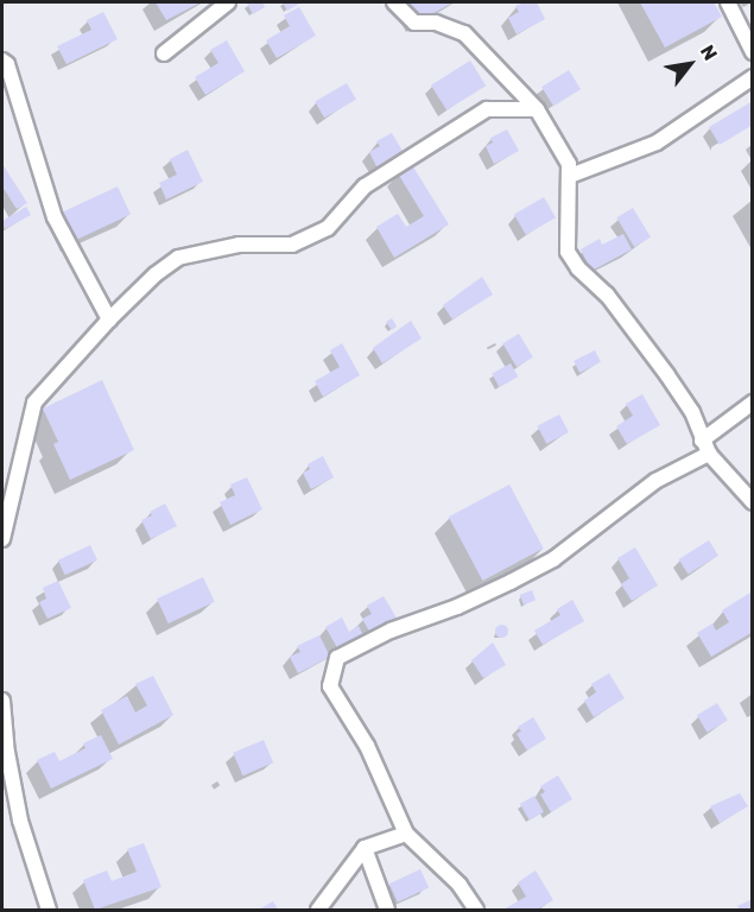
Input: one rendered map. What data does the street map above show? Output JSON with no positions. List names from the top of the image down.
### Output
{
  "north": "top right"
}
